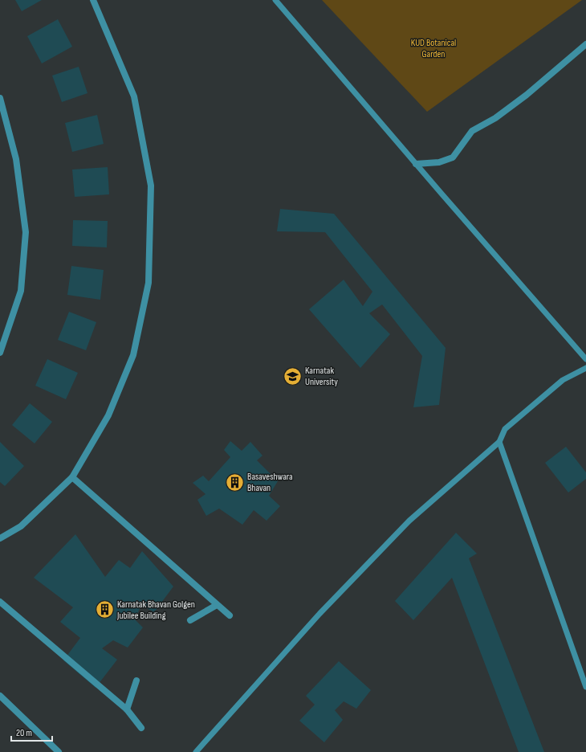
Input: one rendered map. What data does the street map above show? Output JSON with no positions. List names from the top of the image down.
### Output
{
  "parks": ["KUD Botanical Garden"],
  "places": {
    "school or university": ["Karnatak University"],
    "building": ["Basaveshwara Bhavan", "Karnatak Bhavan Golgen Jubilee Building"]
  },
  "scale_bar": "20 m"
}
